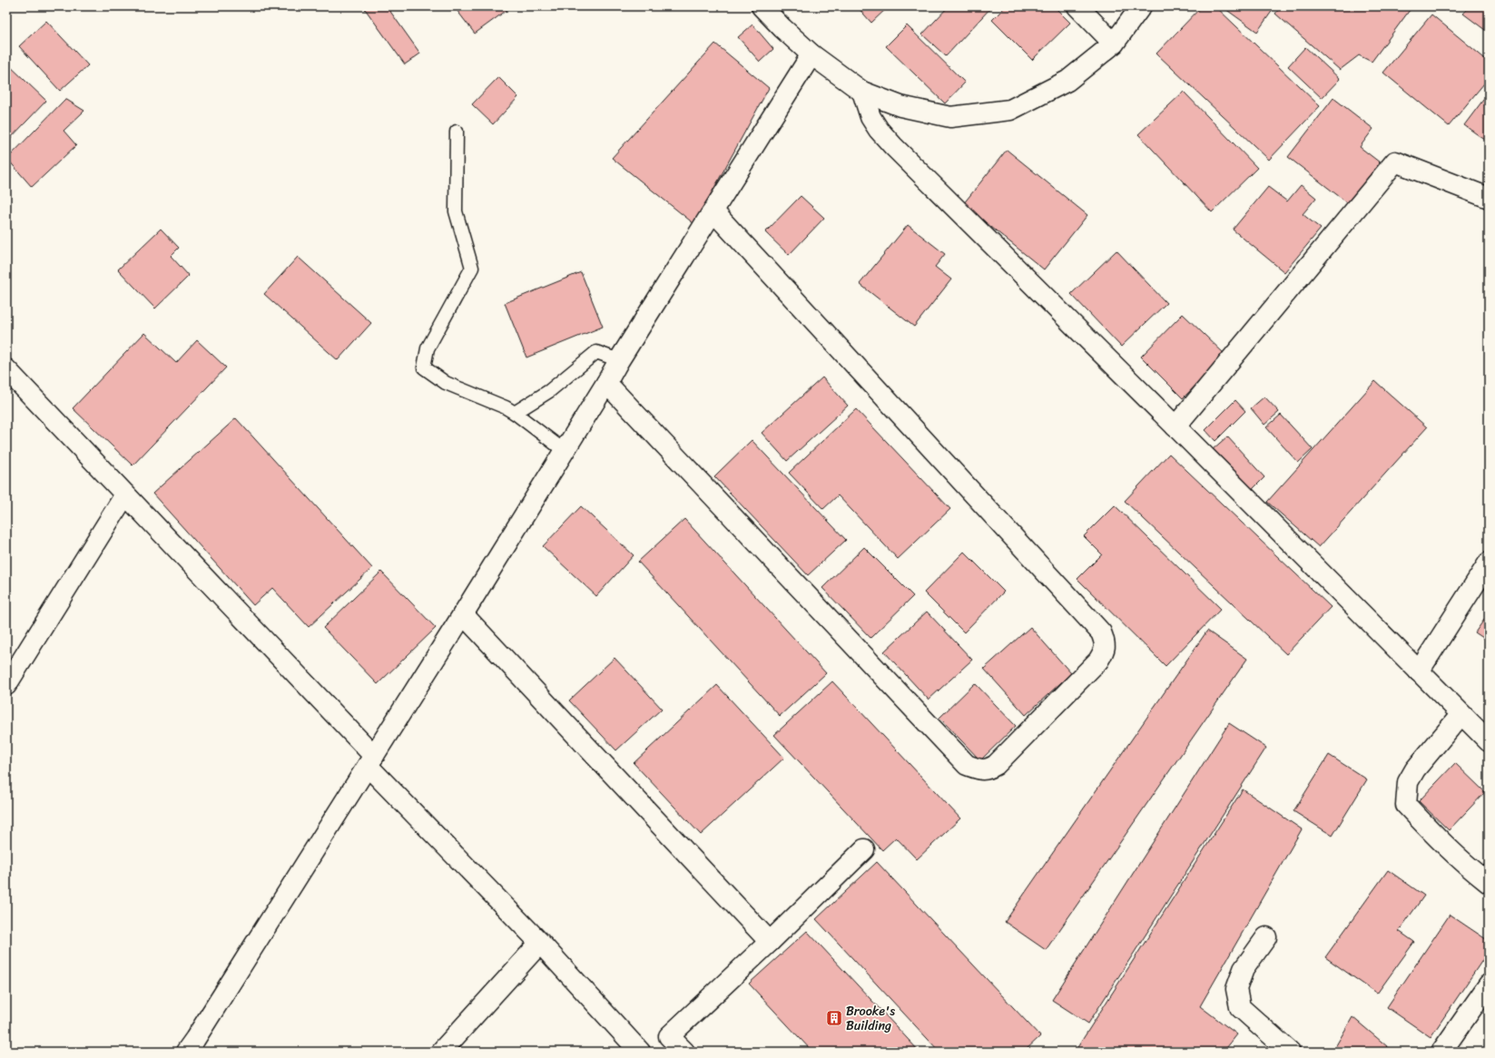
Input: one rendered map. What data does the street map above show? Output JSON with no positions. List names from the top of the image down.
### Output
{
  "places": {
    "building": ["Brooke's Building"]
  }
}
